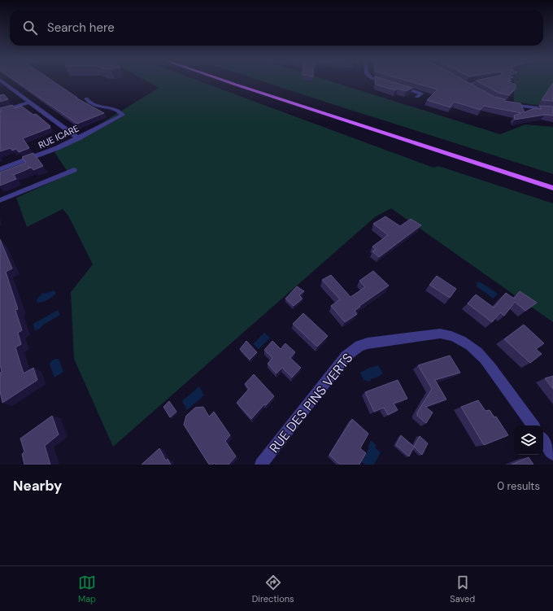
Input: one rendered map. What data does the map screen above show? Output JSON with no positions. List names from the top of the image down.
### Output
{
  "streets": {
    "street": ["RUE ICARE", "RUE DES PINS VERTS"]
  },
  "page": {
    "search": "Search here",
    "heading": ["Nearby", "0 results"],
    "nav": ["Map", "Directions", "Saved"]
  }
}
